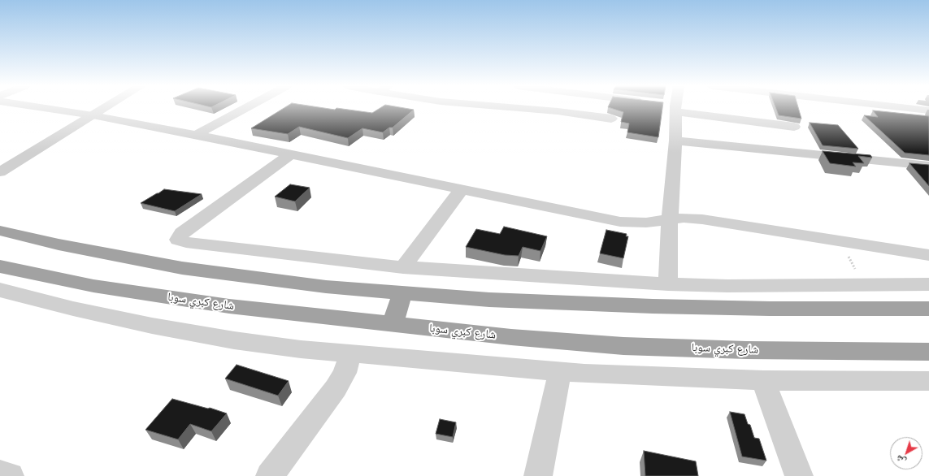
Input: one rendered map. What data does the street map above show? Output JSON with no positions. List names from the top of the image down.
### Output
{
  "streets": {
    "highway": ["شارع كبري سوبا"]
  },
  "north": "bottom left"
}
